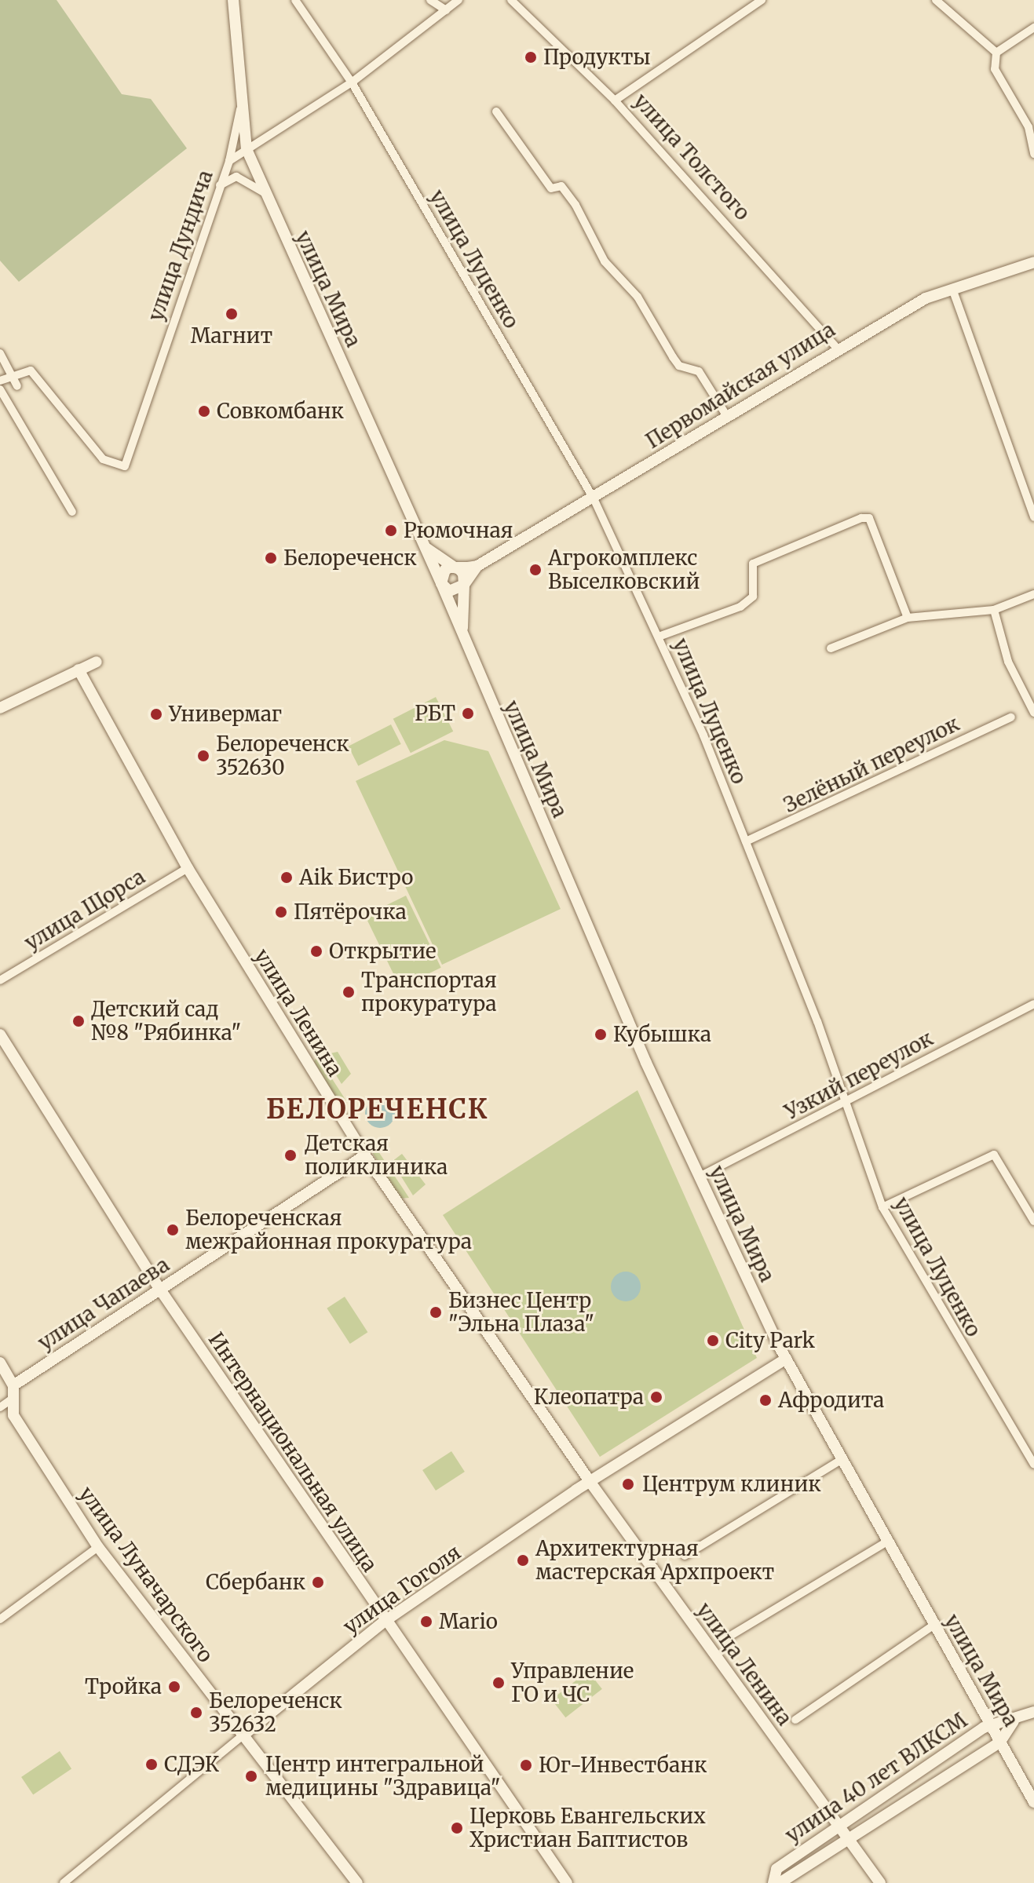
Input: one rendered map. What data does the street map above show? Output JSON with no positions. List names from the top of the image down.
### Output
{
  "streets": {
    "street": [
      "улица Толстого",
      "улица Дундича",
      "улица Луценко",
      "улица Мира",
      "Первомайская улица",
      "Зелёный переулок",
      "улица Щорса",
      "улица Ленина",
      "Узкий переулок",
      "улица Чапаева",
      "Интернациональная улица",
      "улица Луначарского",
      "улица Гоголя",
      "улица 40 лет ВЛКСМ"
    ]
  },
  "crossings": [
    ["улица Толстого", "Первомайская улица"],
    ["улица Дундича", "улица Луценко"],
    ["улица Дундича", "улица Мира"],
    ["улица Луценко", "Первомайская улица"],
    ["улица Луценко", "Зелёный переулок"],
    ["улица Луценко", "Узкий переулок"],
    ["улица Мира", "Первомайская улица"],
    ["улица Мира", "Узкий переулок"],
    ["улица Мира", "улица Гоголя"],
    ["улица Мира", "улица 40 лет ВЛКСМ"],
    ["улица Щорса", "улица Ленина"],
    ["улица Ленина", "улица Чапаева"],
    ["улица Ленина", "улица Гоголя"],
    ["улица Ленина", "улица 40 лет ВЛКСМ"],
    ["улица Чапаева", "Интернациональная улица"],
    ["Интернациональная улица", "улица Гоголя"],
    ["улица Луначарского", "улица Гоголя"]
  ],
  "districts": ["БЕЛОРЕЧЕНСК"],
  "places": [
    "Продукты",
    "Магнит",
    "Совкомбанк",
    "Рюмочная",
    "Белореченск",
    "Агрокомплекс Выселковский",
    "РБТ",
    "Универмаг",
    "Белореченск 352630",
    "Aik Бистро",
    "Пятёрочка",
    "Открытие",
    "Транспортая прокуратура",
    "Детский сад №8 \"Рябинка\"",
    "Кубышка",
    "Детская поликлиника",
    "Белореченская межрайонная прокуратура",
    "Бизнес Центр \"Эльна Плаза\"",
    "City Park",
    "Клеопатра",
    "Афродита",
    "Центрум клиник",
    "Архитектурная мастерская Архпроект",
    "Сбербанк",
    "Mario",
    "Управление ГО и ЧС",
    "Тройка",
    "Белореченск 352632",
    "СДЭК",
    "Юг-Инвестбанк",
    "Центр интегральной медицины \"Здравица\"",
    "Церковь Евангельских Христиан Баптистов"
  ]
}
